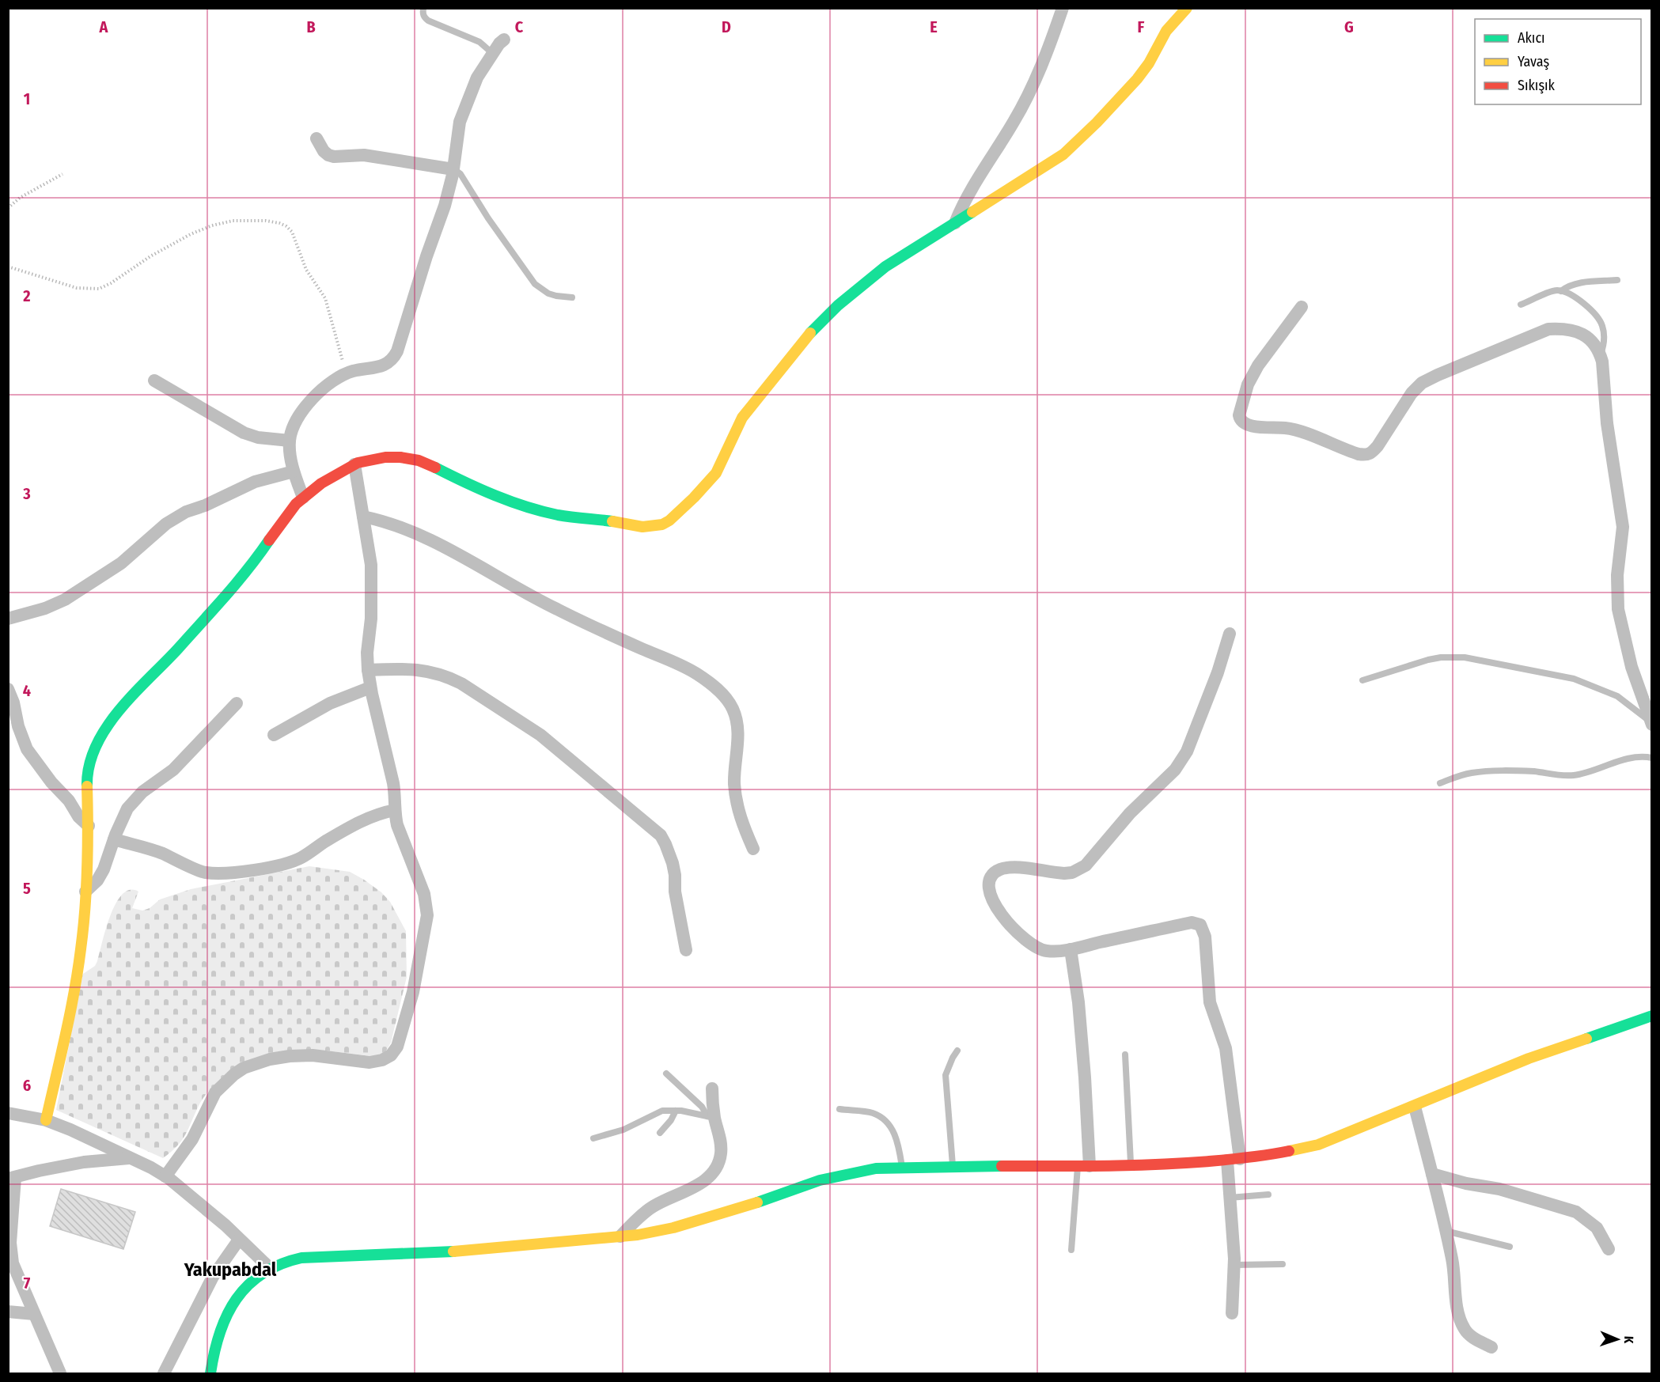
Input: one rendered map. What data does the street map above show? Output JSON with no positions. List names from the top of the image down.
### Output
{
  "districts": ["Yakupabdal"],
  "legend": ["Akıcı", "Yavaş", "Sıkışık"],
  "north": "right",
  "grid": {
    "columns": [
      "A",
      "B",
      "C",
      "D",
      "E",
      "F",
      "G"
    ],
    "rows": [
      "1",
      "2",
      "3",
      "4",
      "5",
      "6",
      "7"
    ]
  }
}
